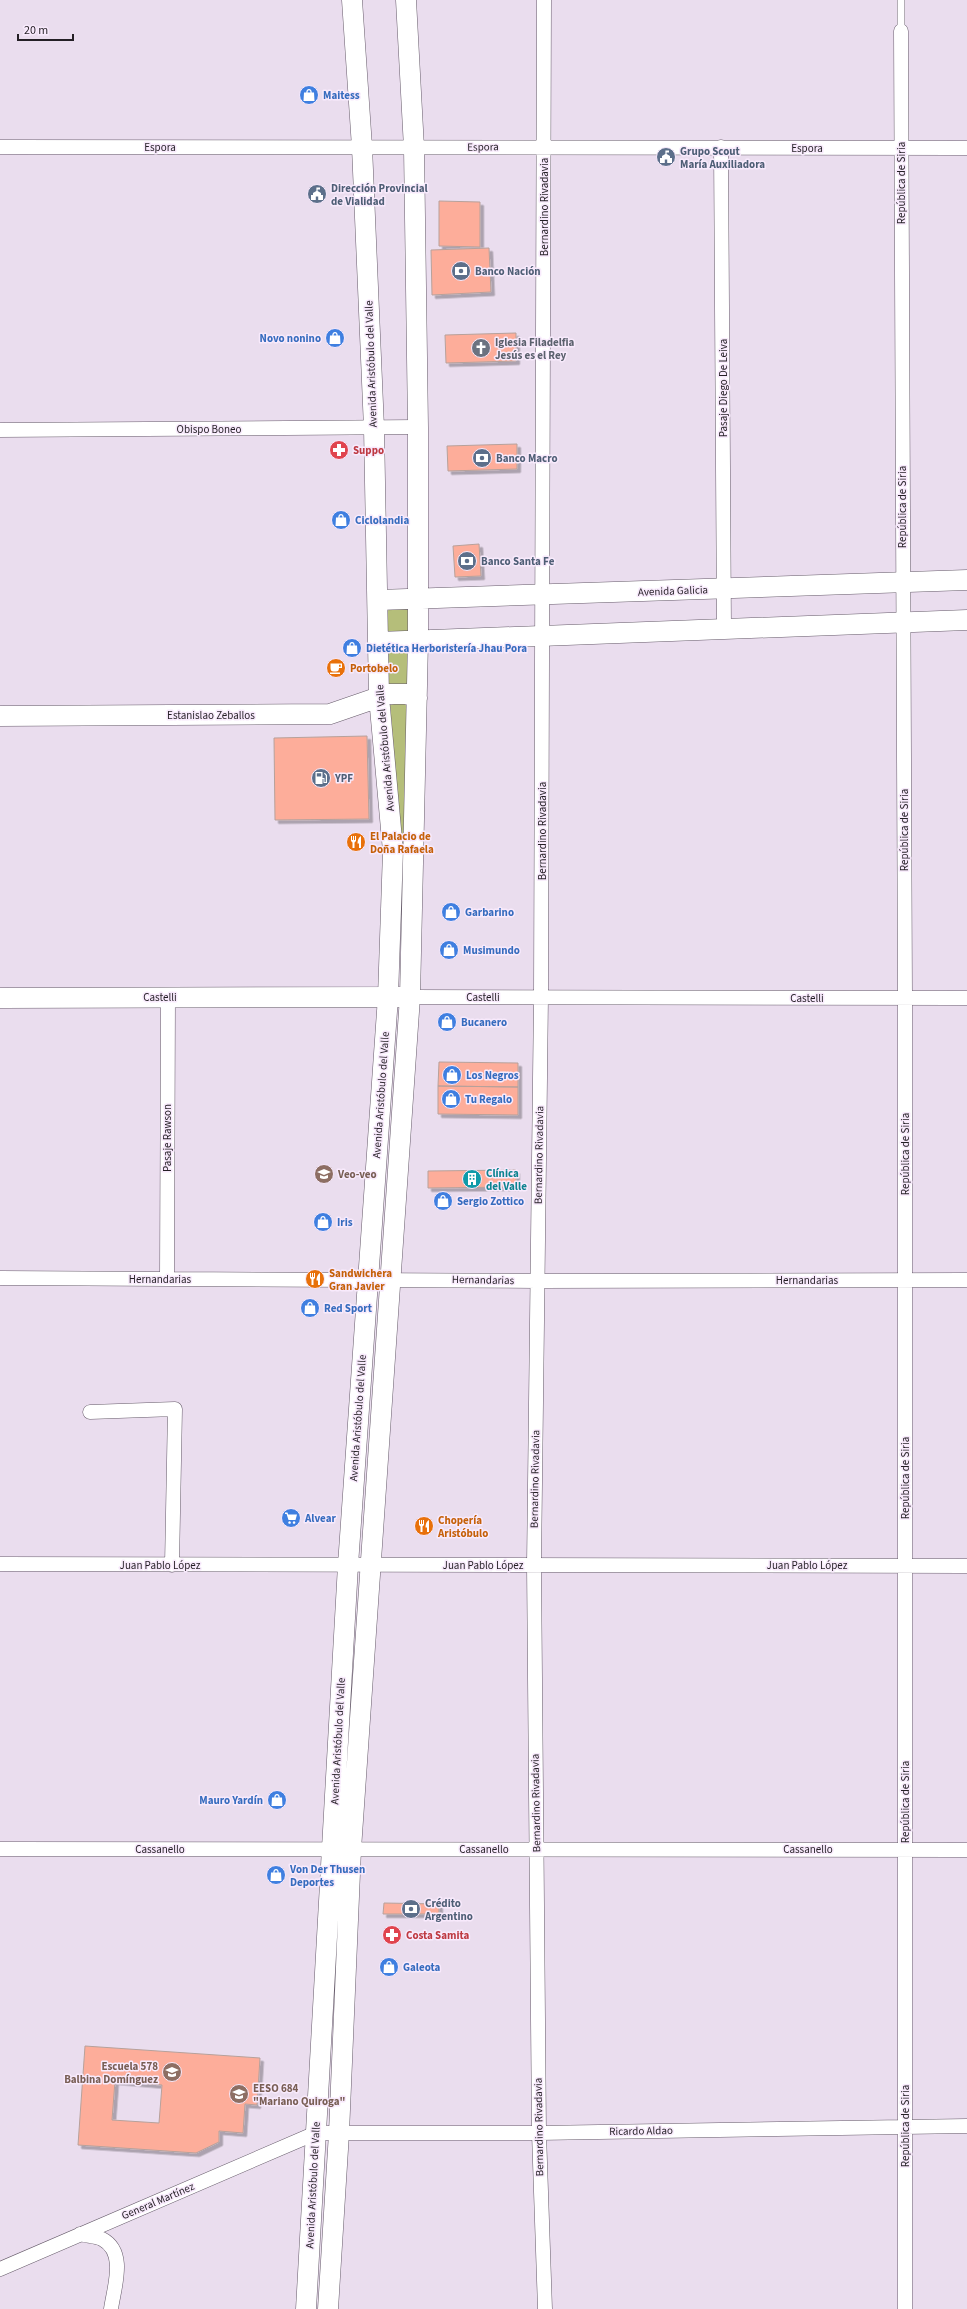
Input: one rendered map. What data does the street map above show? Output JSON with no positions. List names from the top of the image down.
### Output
{
  "streets": {
    "main road": [
      "Avenida Aristóbulo del Valle",
      "Avenida Galicia",
      "Estanislao Zeballos",
      "Castelli"
    ],
    "street": [
      "Espora",
      "República de Siria",
      "Bernardino Rivadavia",
      "Pasaje Diego De Leiva",
      "Obispo Boneo",
      "Pasaje Rawson",
      "Hernandarias",
      "Juan Pablo López",
      "Cassanello",
      "Ricardo Aldao",
      "General Martínez"
    ]
  },
  "crossings": [
    ["Espora", "República de Siria"],
    ["Espora", "Bernardino Rivadavia"],
    ["Espora", "Avenida Aristóbulo del Valle"],
    ["Espora", "Pasaje Diego De Leiva"],
    ["República de Siria", "Avenida Galicia"],
    ["República de Siria", "Castelli"],
    ["República de Siria", "Hernandarias"],
    ["República de Siria", "Juan Pablo López"],
    ["República de Siria", "Cassanello"],
    ["República de Siria", "Ricardo Aldao"],
    ["Bernardino Rivadavia", "Avenida Galicia"],
    ["Bernardino Rivadavia", "Castelli"],
    ["Bernardino Rivadavia", "Hernandarias"],
    ["Bernardino Rivadavia", "Juan Pablo López"],
    ["Bernardino Rivadavia", "Cassanello"],
    ["Bernardino Rivadavia", "Ricardo Aldao"],
    ["Avenida Aristóbulo del Valle", "Obispo Boneo"],
    ["Avenida Aristóbulo del Valle", "Avenida Galicia"],
    ["Avenida Aristóbulo del Valle", "Estanislao Zeballos"],
    ["Avenida Aristóbulo del Valle", "Castelli"],
    ["Avenida Aristóbulo del Valle", "Hernandarias"],
    ["Avenida Aristóbulo del Valle", "Juan Pablo López"],
    ["Avenida Aristóbulo del Valle", "Cassanello"],
    ["Avenida Aristóbulo del Valle", "Ricardo Aldao"],
    ["Avenida Aristóbulo del Valle", "General Martínez"],
    ["Pasaje Diego De Leiva", "Avenida Galicia"],
    ["Castelli", "Pasaje Rawson"],
    ["Pasaje Rawson", "Hernandarias"],
    ["Ricardo Aldao", "General Martínez"]
  ],
  "places": {
    "shop": [
      "Maitess",
      "Novo nonino",
      "Ciclolandia",
      "Dietética Herboristería Jhau Pora",
      "Garbarino",
      "Musimundo",
      "Bucanero",
      "Los Negros",
      "Tu Regalo",
      "Sergio Zottico",
      "Iris",
      "Red Sport",
      "Mauro Yardín",
      "Von Der Thusen Deportes",
      "Galeota"
    ],
    "public building": ["Grupo Scout María Auxiliadora", "Dirección Provincial de Vialidad"],
    "bank": [
      "Banco Nación",
      "Banco Macro",
      "Banco Santa Fe",
      "Crédito Argentino"
    ],
    "church": ["Iglesia Filadelfia Jesús es el Rey"],
    "pharmacy": ["Suppo", "Costa Samita"],
    "cafe": ["Portobelo"],
    "fuel station": ["YPF"],
    "restaurant": ["El Palacio de Doña Rafaela", "Sandwichera Gran Javier", "Chopería Aristóbulo"],
    "school or university": ["Veo-veo", "Escuela 578 Balbina Domínguez", "EESO 684 \"Mariano Quiroga\""],
    "building": ["Clínica del Valle"],
    "supermarket": ["Alvear"]
  },
  "scale_bar": "20 m"
}
